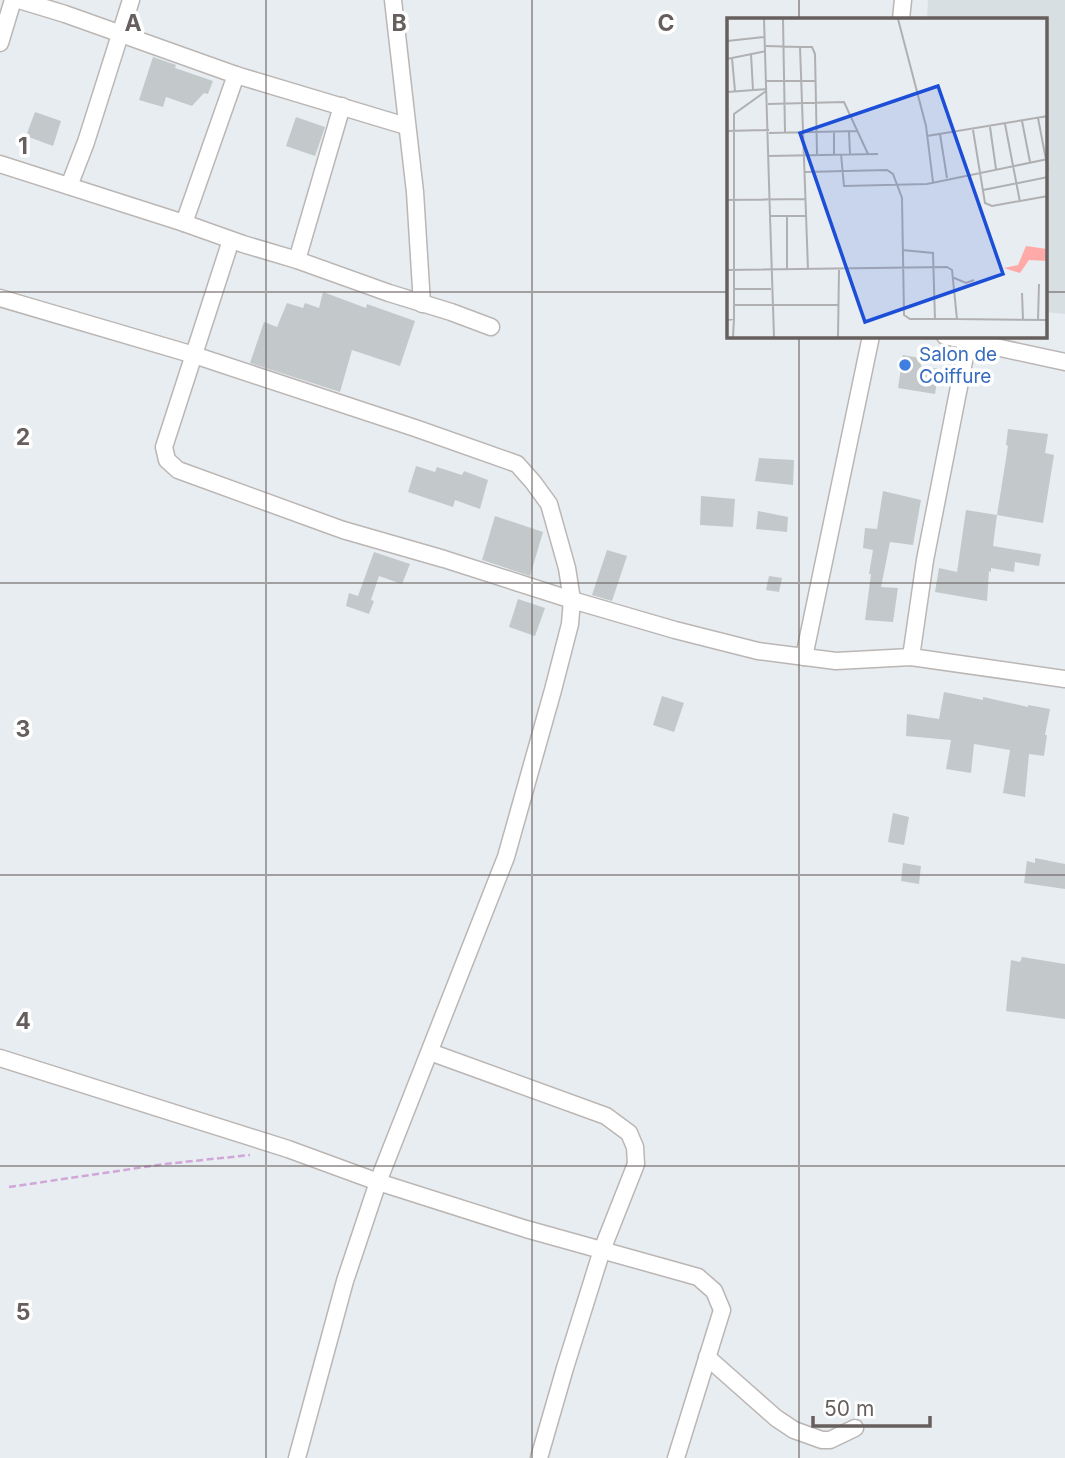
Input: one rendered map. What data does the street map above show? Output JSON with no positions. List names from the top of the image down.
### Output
{
  "places": ["Salon de Coiffure"],
  "scale_bar": "50 m",
  "grid": {
    "columns": ["A", "B", "C"],
    "rows": [
      "1",
      "2",
      "3",
      "4",
      "5"
    ]
  }
}
